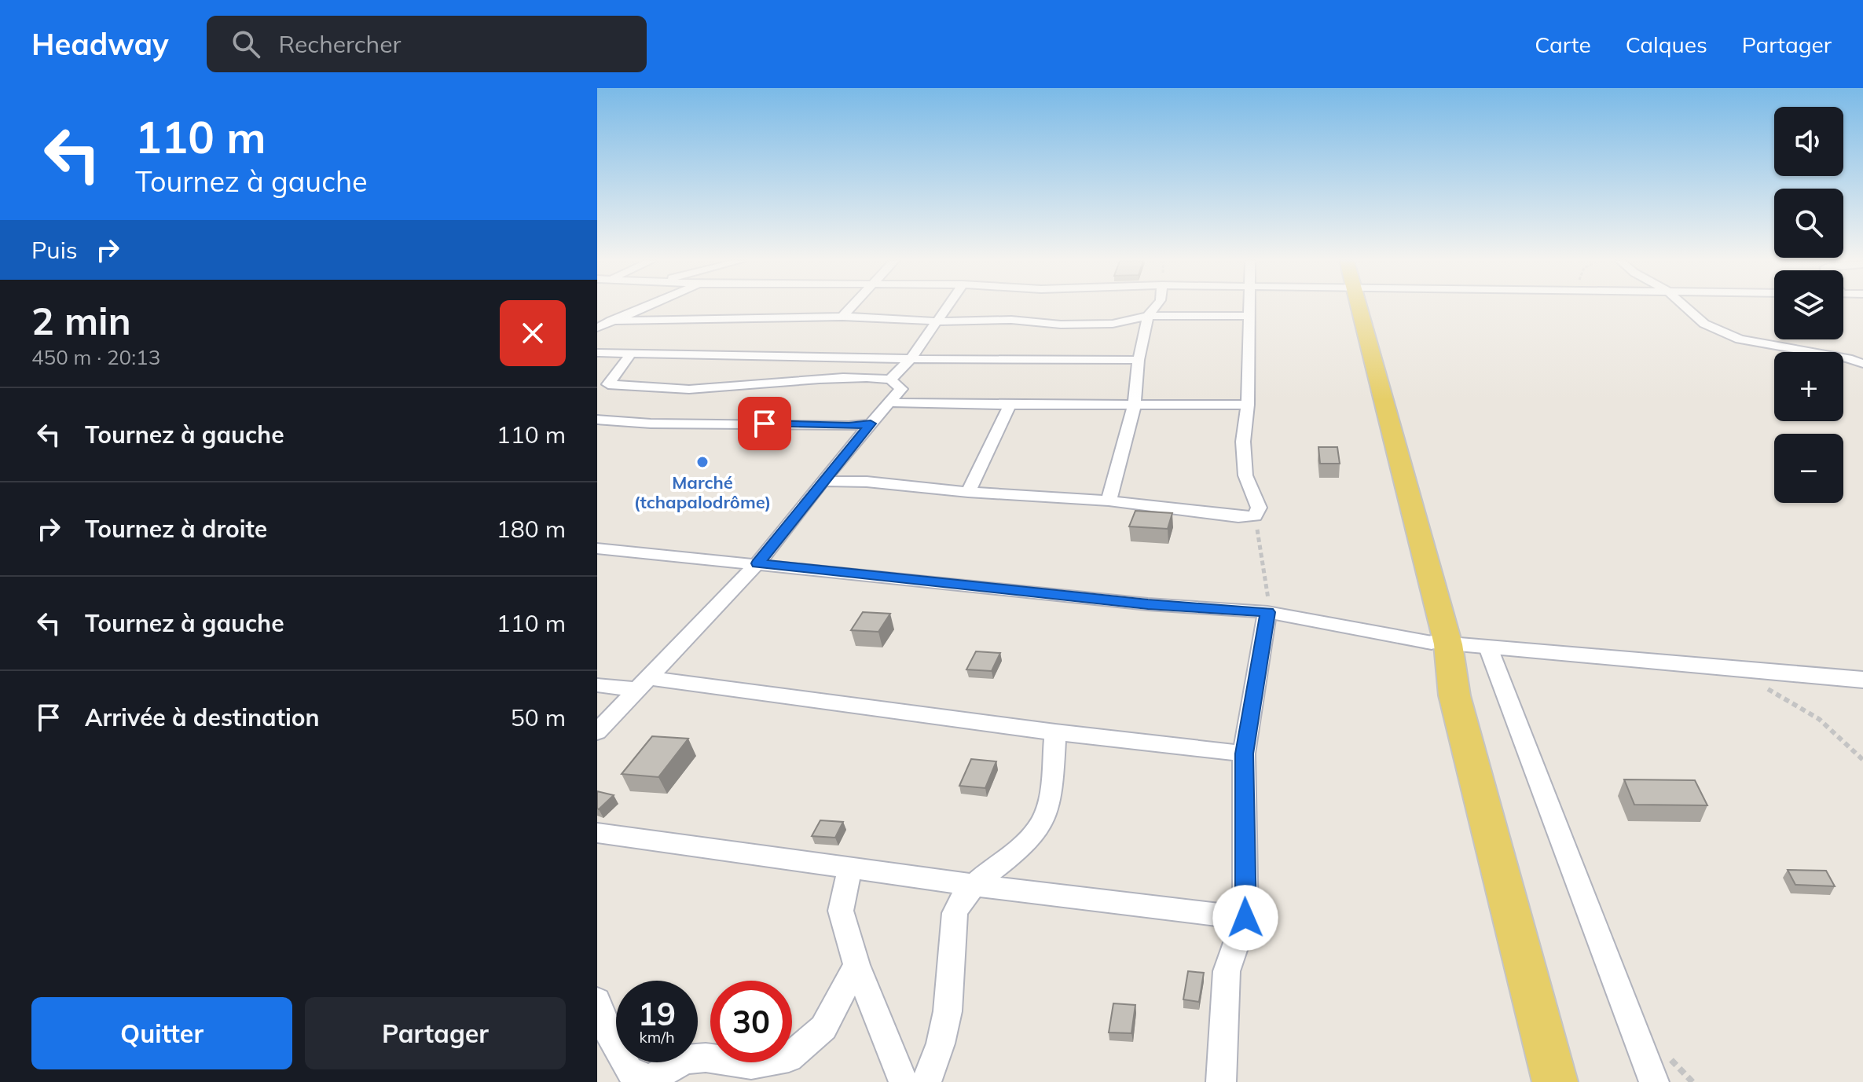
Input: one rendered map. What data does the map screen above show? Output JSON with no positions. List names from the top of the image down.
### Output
{
  "places": ["Marché (tchapalodrôme)"],
  "page": {
    "header": "Headway",
    "search": "Rechercher",
    "nav": ["Carte", "Calques", "Partager"],
    "turn": ["110 m", "Tournez à gauche"],
    "map_buttons": ["+", "−"],
    "then": "Puis",
    "heading": ["2 min", "450 m · 20:13"],
    "list": [
      {
        "name": "Tournez à gauche",
        "value": "110 m"
      },
      {
        "name": "Tournez à droite",
        "value": "180 m"
      },
      {
        "name": "Tournez à gauche",
        "value": "110 m"
      },
      {
        "name": "Arrivée à destination",
        "value": "50 m"
      }
    ],
    "speed": "19 km/h",
    "limit": "30",
    "buttons": ["Quitter", "Partager"]
  }
}
